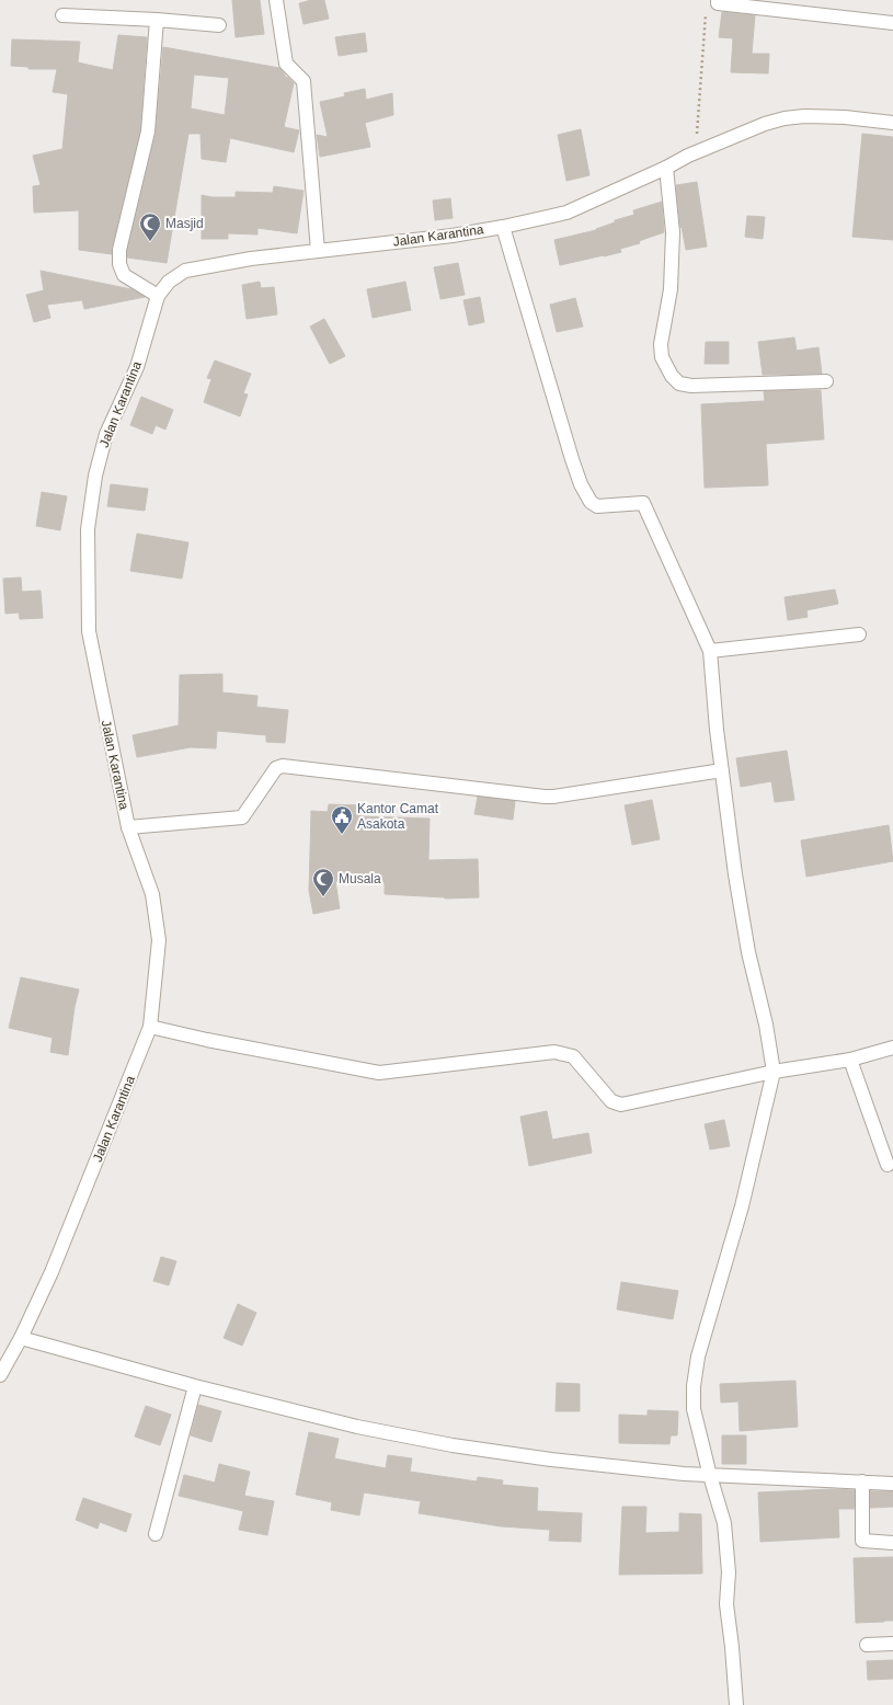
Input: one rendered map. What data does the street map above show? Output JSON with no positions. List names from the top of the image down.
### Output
{
  "streets": {
    "street": ["Jalan Karantina"]
  },
  "places": {
    "mosque": ["Masjid", "Musala"],
    "public building": ["Kantor Camat Asakota"]
  }
}
